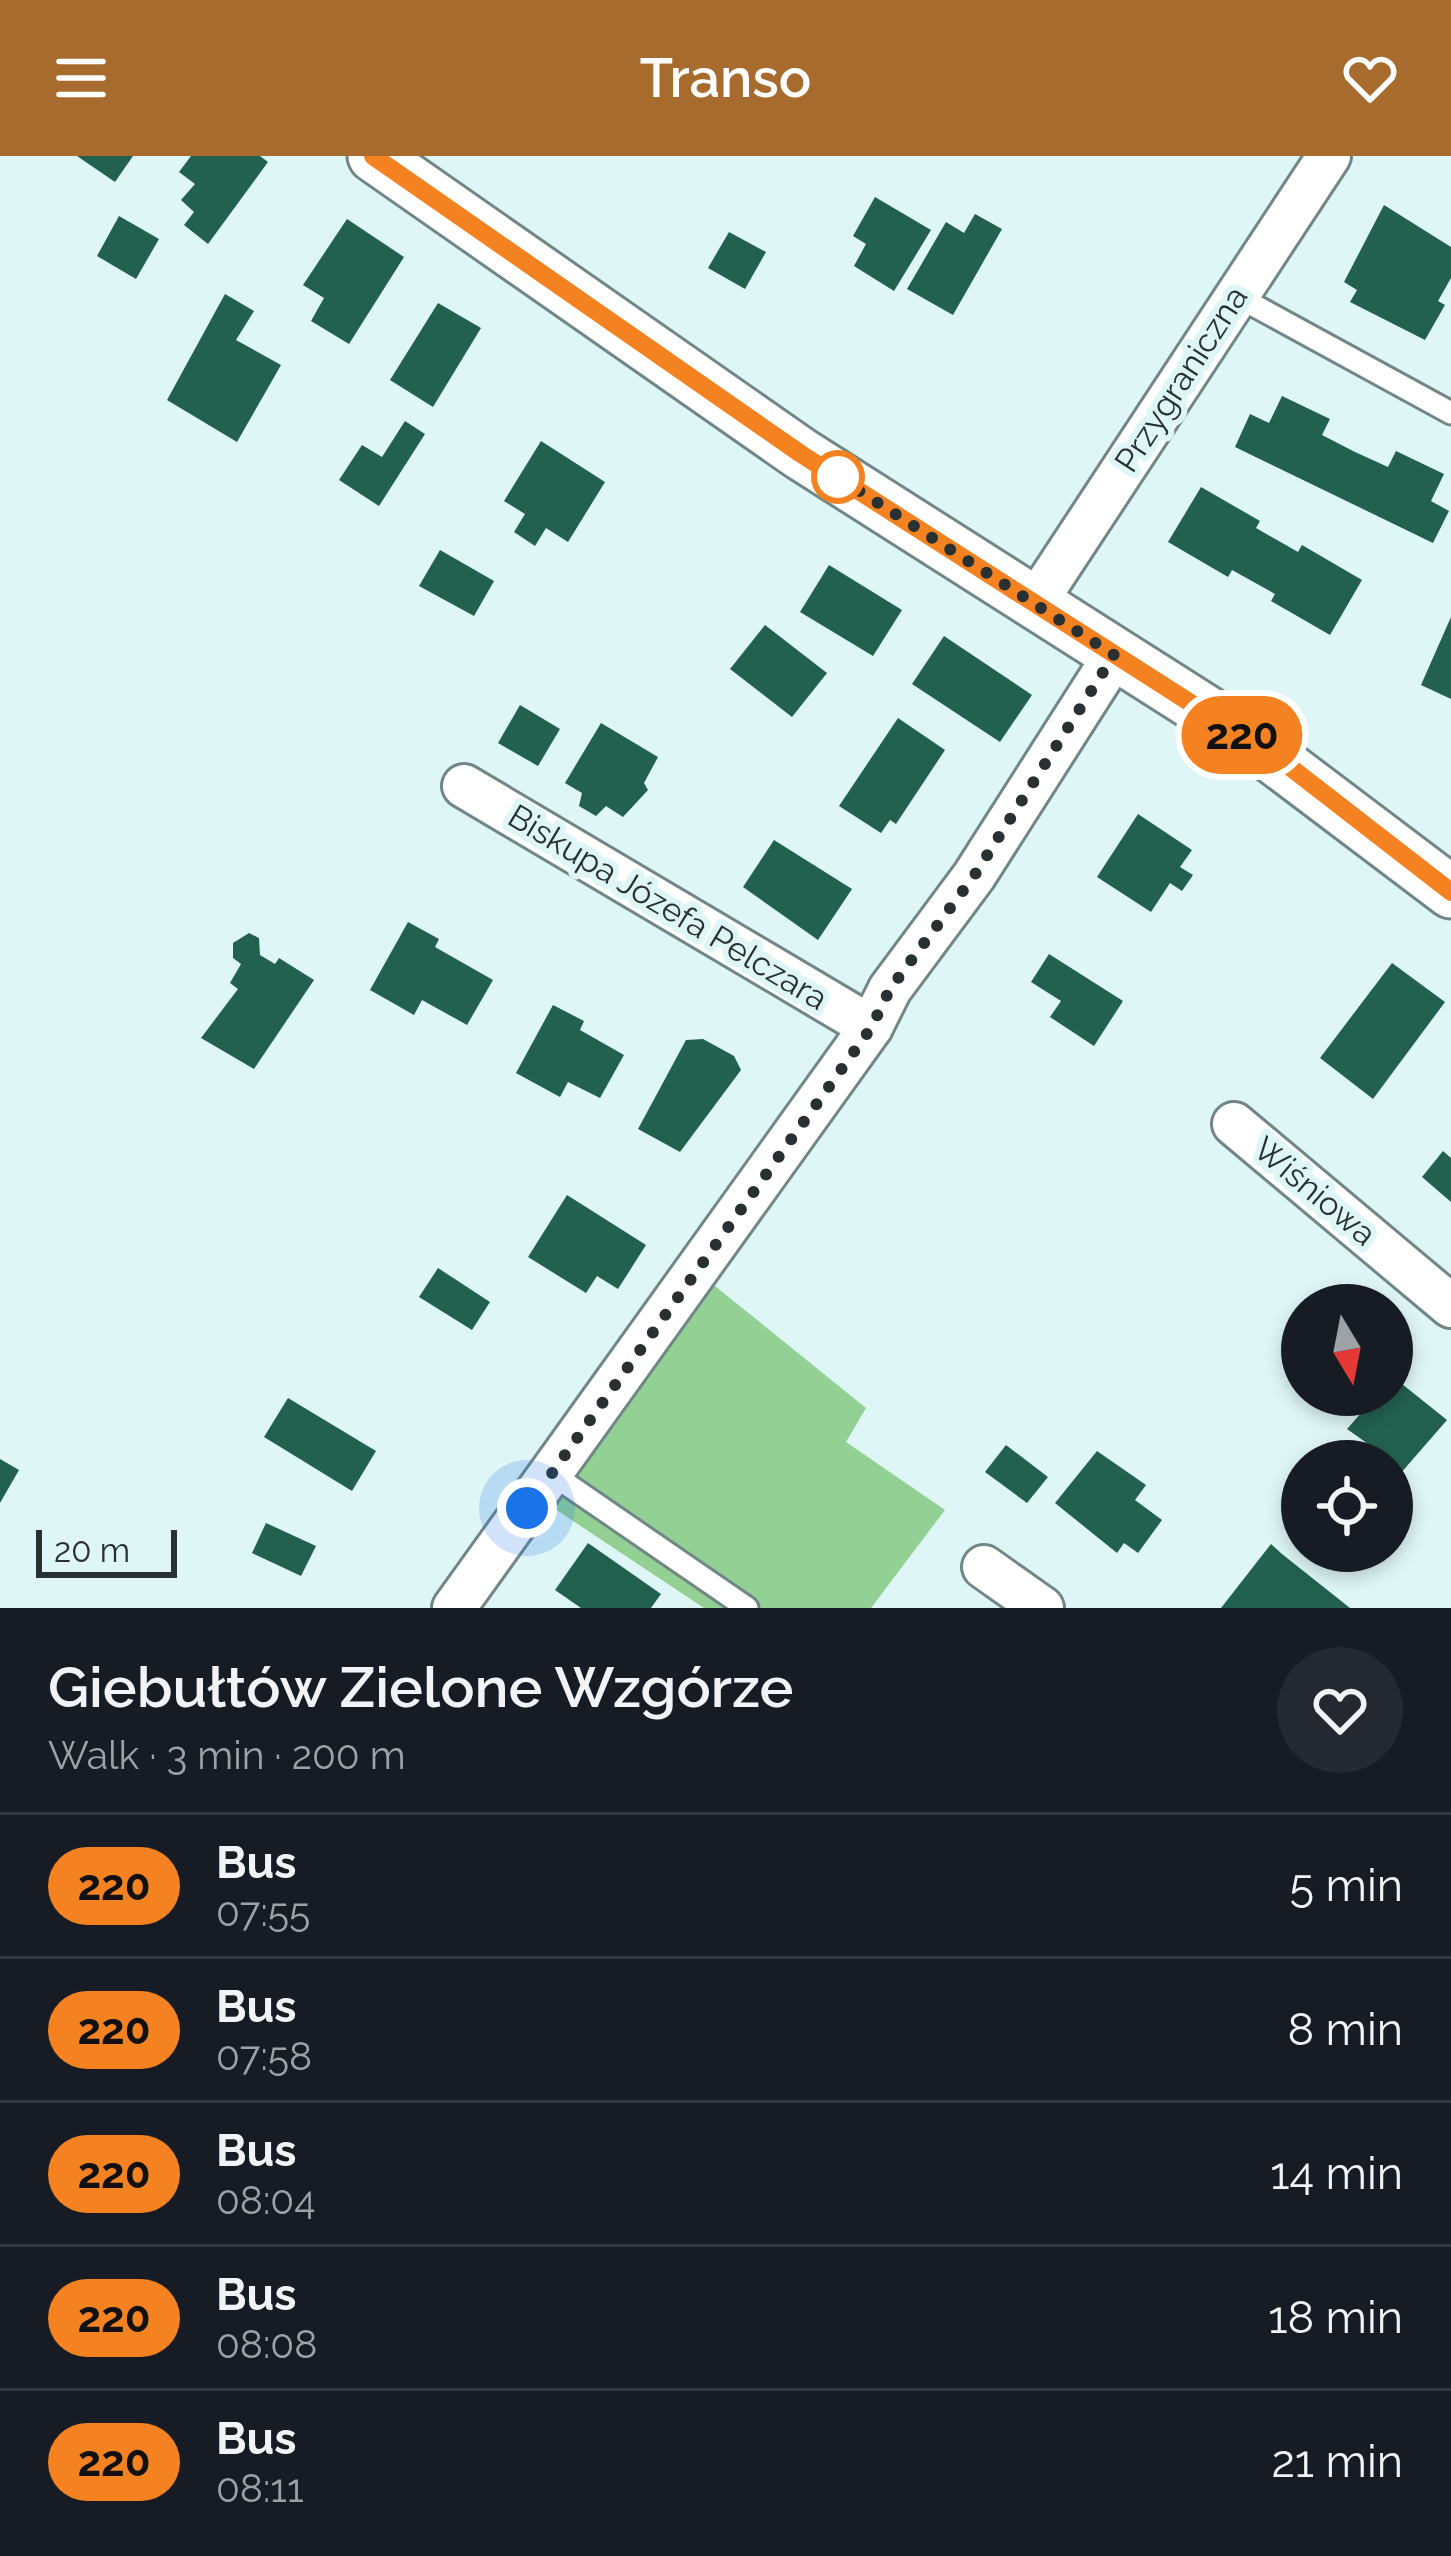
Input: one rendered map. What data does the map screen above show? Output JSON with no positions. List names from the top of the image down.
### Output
{
  "streets": {
    "street": ["Przygraniczna", "Biskupa Józefa Pelczara", "Wiśniowa"]
  },
  "lines": ["bus line 220"],
  "scale_bar": "20 m",
  "north": "bottom",
  "page": {
    "header": "Transo",
    "on_map": "220",
    "scale": "20 m",
    "heading": ["Giebułtów Zielone Wzgórze", "Walk · 3 min · 200 m"],
    "list": [
      {
        "mark": "220",
        "name": "Bus",
        "note": "07:55",
        "value": "5 min"
      },
      {
        "mark": "220",
        "name": "Bus",
        "note": "07:58",
        "value": "8 min"
      },
      {
        "mark": "220",
        "name": "Bus",
        "note": "08:04",
        "value": "14 min"
      },
      {
        "mark": "220",
        "name": "Bus",
        "note": "08:08",
        "value": "18 min"
      },
      {
        "mark": "220",
        "name": "Bus",
        "note": "08:11",
        "value": "21 min"
      }
    ]
  }
}
